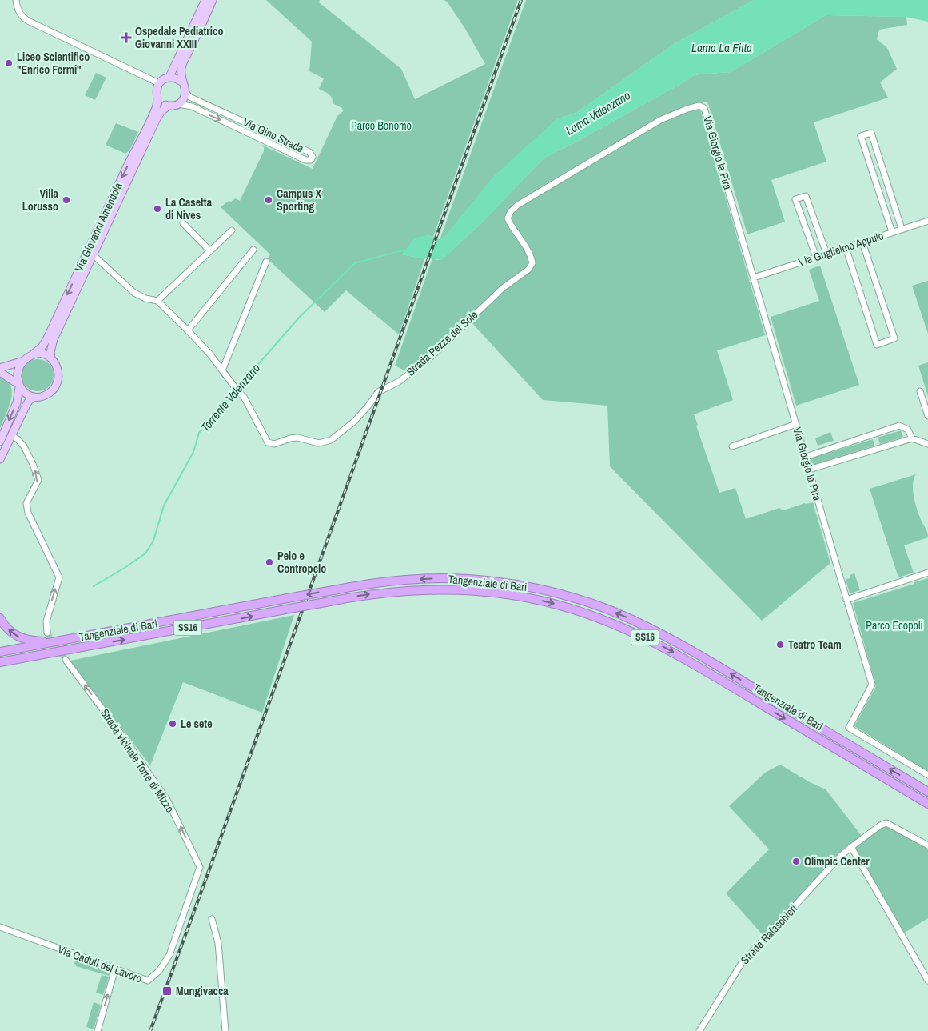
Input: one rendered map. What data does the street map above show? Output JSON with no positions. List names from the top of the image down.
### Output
{
  "streets": {
    "highway": ["Tangenziale di Bari", "SS16"],
    "main road": ["Via Giovanni Amendola"],
    "street": [
      "Via Gino Strada",
      "Via Giorgio la Pira",
      "Via Guglielmo Appulo",
      "Strada Pezze del Sole",
      "Strada vicinale Torre di Mizzo",
      "Strada Rafaschieri",
      "Via Caduti del Lavoro"
    ]
  },
  "crossings": [
    ["Via Gino Strada", "Via Giovanni Amendola"],
    ["Via Giorgio la Pira", "Via Guglielmo Appulo"],
    ["Via Giorgio la Pira", "Strada Pezze del Sole"],
    ["Via Giovanni Amendola", "Strada Pezze del Sole"],
    ["Strada vicinale Torre di Mizzo", "Via Caduti del Lavoro"]
  ],
  "one_way": ["Strada vicinale Torre di Mizzo"],
  "water": ["Lama La Fitta", "Lama Valenzano", "Torrente Valenzano"],
  "parks": ["Parco Bonomo", "Parco Ecopoli"],
  "places": {
    "health": ["Ospedale Pediatrico Giovanni XXIII"],
    "other": [
      "Liceo Scientifico \"Enrico Fermi\"",
      "Villa Lorusso",
      "Campus X Sporting",
      "La Casetta di Nives",
      "Pelo e Contropelo",
      "Teatro Team",
      "Le sete",
      "Olimpic Center"
    ],
    "transit": ["Mungivacca"]
  }
}
